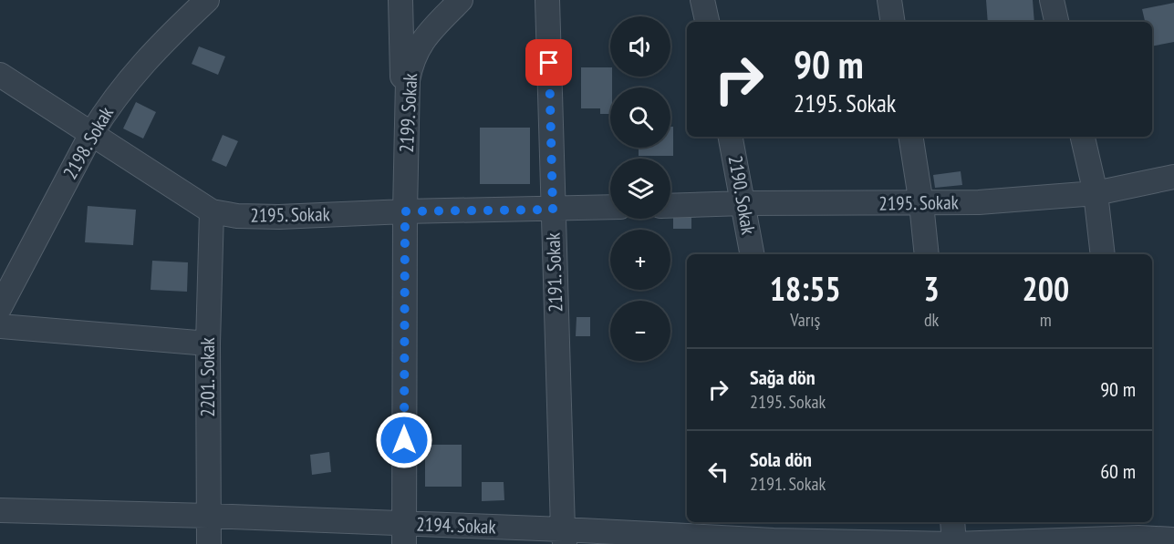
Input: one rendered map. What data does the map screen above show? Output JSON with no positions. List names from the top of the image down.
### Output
{
  "streets": {
    "street": [
      "2199. Sokak",
      "2198. Sokak",
      "2190. Sokak",
      "2195. Sokak",
      "2191. Sokak",
      "2201. Sokak",
      "2194. Sokak"
    ]
  },
  "crossings": [
    ["2199. Sokak", "2195. Sokak"],
    ["2199. Sokak", "2194. Sokak"],
    ["2198. Sokak", "2195. Sokak"],
    ["2190. Sokak", "2195. Sokak"],
    ["2195. Sokak", "2191. Sokak"],
    ["2195. Sokak", "2201. Sokak"],
    ["2191. Sokak", "2194. Sokak"],
    ["2201. Sokak", "2194. Sokak"]
  ],
  "page": {
    "map_buttons": ["+", "−"],
    "turn": ["90 m", "2195. Sokak"],
    "eta": [
      "18:55",
      "Varış",
      "3",
      "dk",
      "200",
      "m"
    ],
    "list": [
      {
        "name": "Sağa dön",
        "note": "2195. Sokak",
        "value": "90 m"
      },
      {
        "name": "Sola dön",
        "note": "2191. Sokak",
        "value": "60 m"
      }
    ]
  }
}
